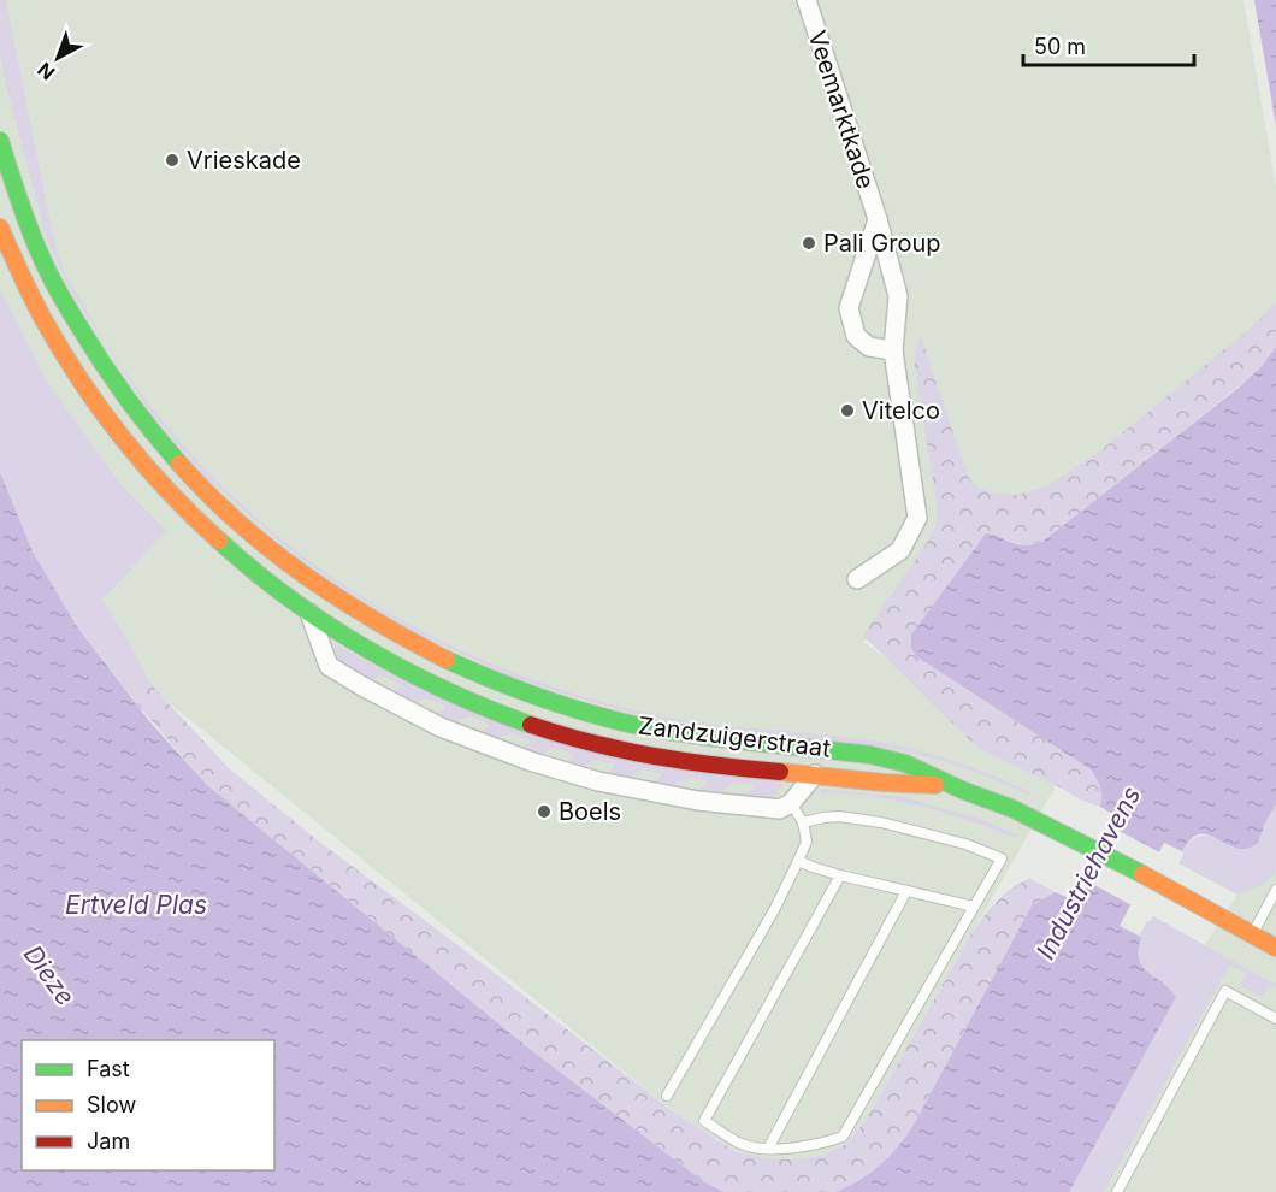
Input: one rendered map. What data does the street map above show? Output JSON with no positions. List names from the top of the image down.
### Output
{
  "streets": {
    "main road": ["Zandzuigerstraat"],
    "street": ["Veemarktkade"]
  },
  "water": ["Industriehavens", "Ertveld Plas", "Dieze"],
  "places": [
    "Vrieskade",
    "Pali Group",
    "Vitelco",
    "Boels"
  ],
  "legend": ["Fast", "Slow", "Jam"],
  "scale_bar": "50 m",
  "north": "bottom left"
}
